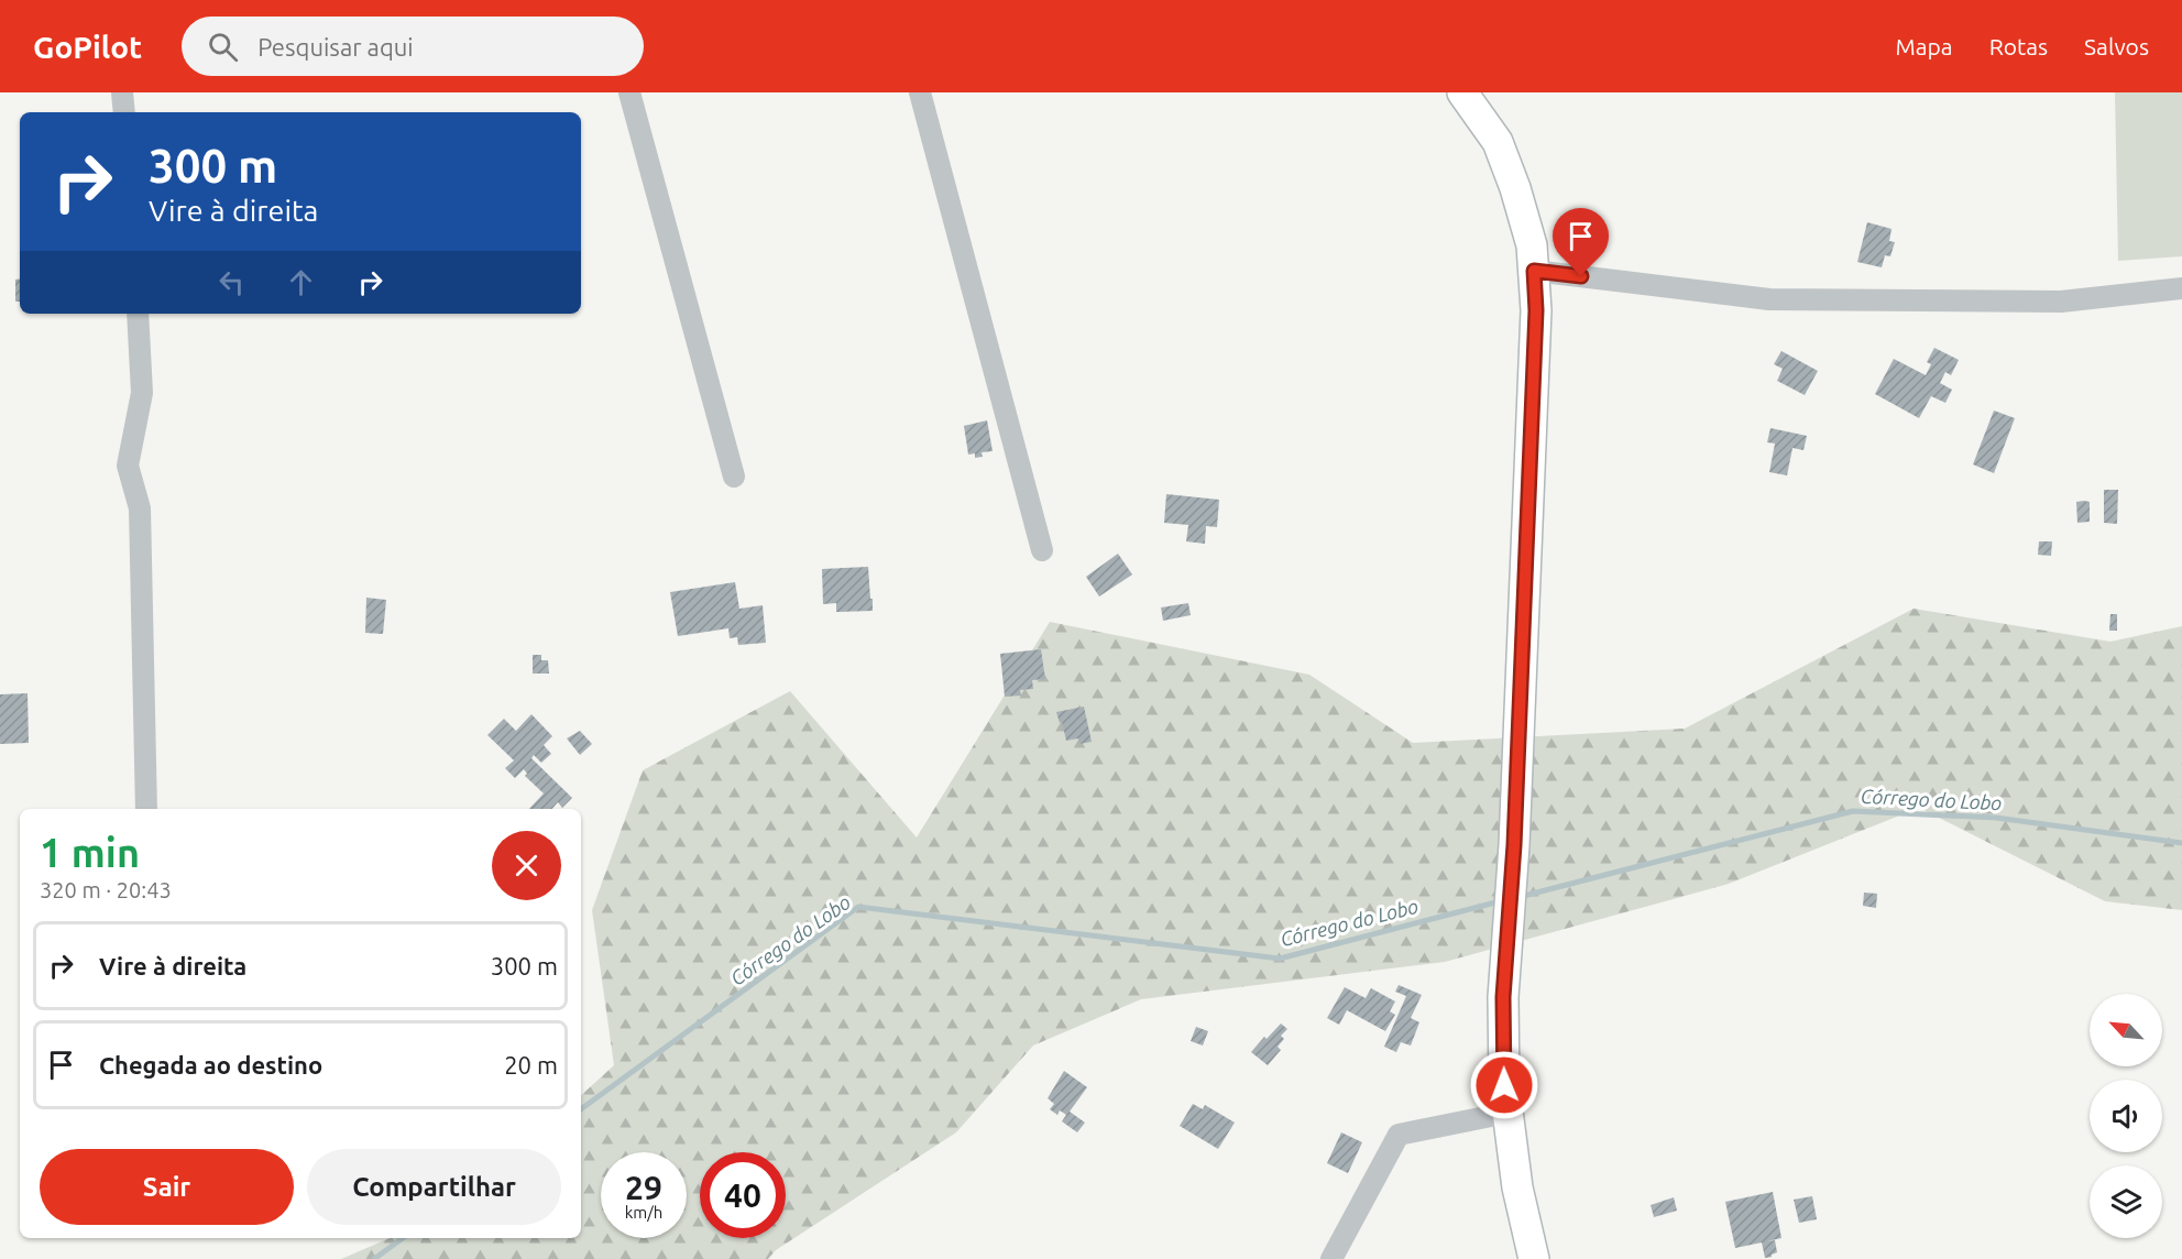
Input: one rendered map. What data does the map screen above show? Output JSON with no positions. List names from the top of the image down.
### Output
{
  "water": ["Córrego do Lobo"],
  "north": "top left",
  "page": {
    "header": "GoPilot",
    "search": "Pesquisar aqui",
    "nav": ["Mapa", "Rotas", "Salvos"],
    "turn": ["300 m", "Vire à direita"],
    "heading": ["1 min", "320 m · 20:43"],
    "list": [
      {
        "name": "Vire à direita",
        "value": "300 m"
      },
      {
        "name": "Chegada ao destino",
        "value": "20 m"
      }
    ],
    "buttons": ["Sair", "Compartilhar"],
    "speed": "29 km/h",
    "limit": "40"
  }
}
